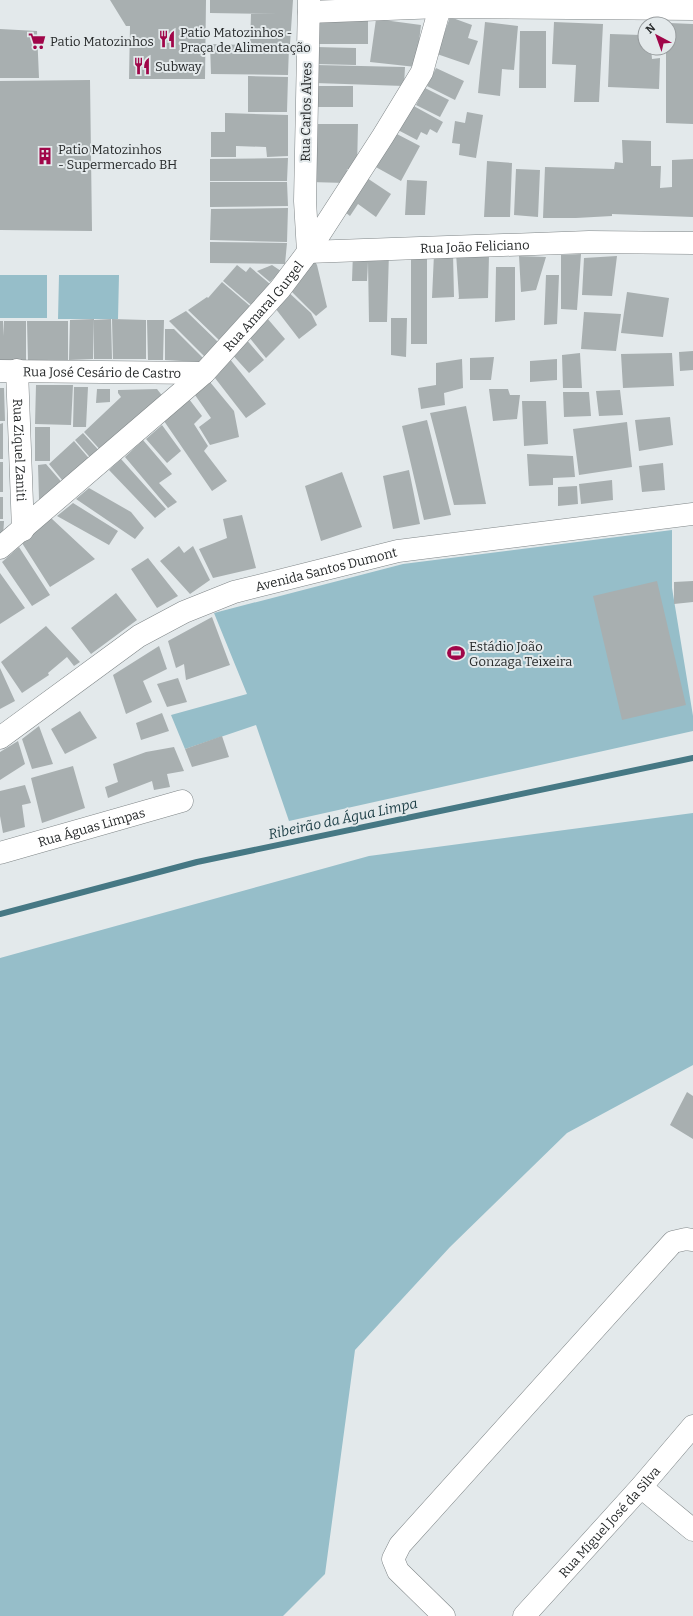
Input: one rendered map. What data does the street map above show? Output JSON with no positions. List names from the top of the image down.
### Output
{
  "streets": {
    "street": [
      "Rua Carlos Alves",
      "Rua João Feliciano",
      "Rua Amaral Gurgel",
      "Rua José Cesário de Castro",
      "Rua Ziquel Zaniti",
      "Avenida Santos Dumont",
      "Rua Águas Limpas",
      "Rua Miguel José da Silva"
    ]
  },
  "crossings": [
    ["Rua Carlos Alves", "Rua João Feliciano"],
    ["Rua Carlos Alves", "Rua Amaral Gurgel"],
    ["Rua João Feliciano", "Rua Amaral Gurgel"],
    ["Rua Amaral Gurgel", "Rua José Cesário de Castro"],
    ["Rua Amaral Gurgel", "Rua Ziquel Zaniti"],
    ["Rua José Cesário de Castro", "Rua Ziquel Zaniti"]
  ],
  "water": ["Ribeirão da Água Limpa"],
  "places": {
    "restaurant": ["Patio Matozinhos - Praça de Alimentação", "Subway"],
    "supermarket": ["Patio Matozinhos"],
    "building": ["Patio Matozinhos - Supermercado BH"],
    "sports": ["Estádio João Gonzaga Teixeira"]
  },
  "north": "top left"
}
